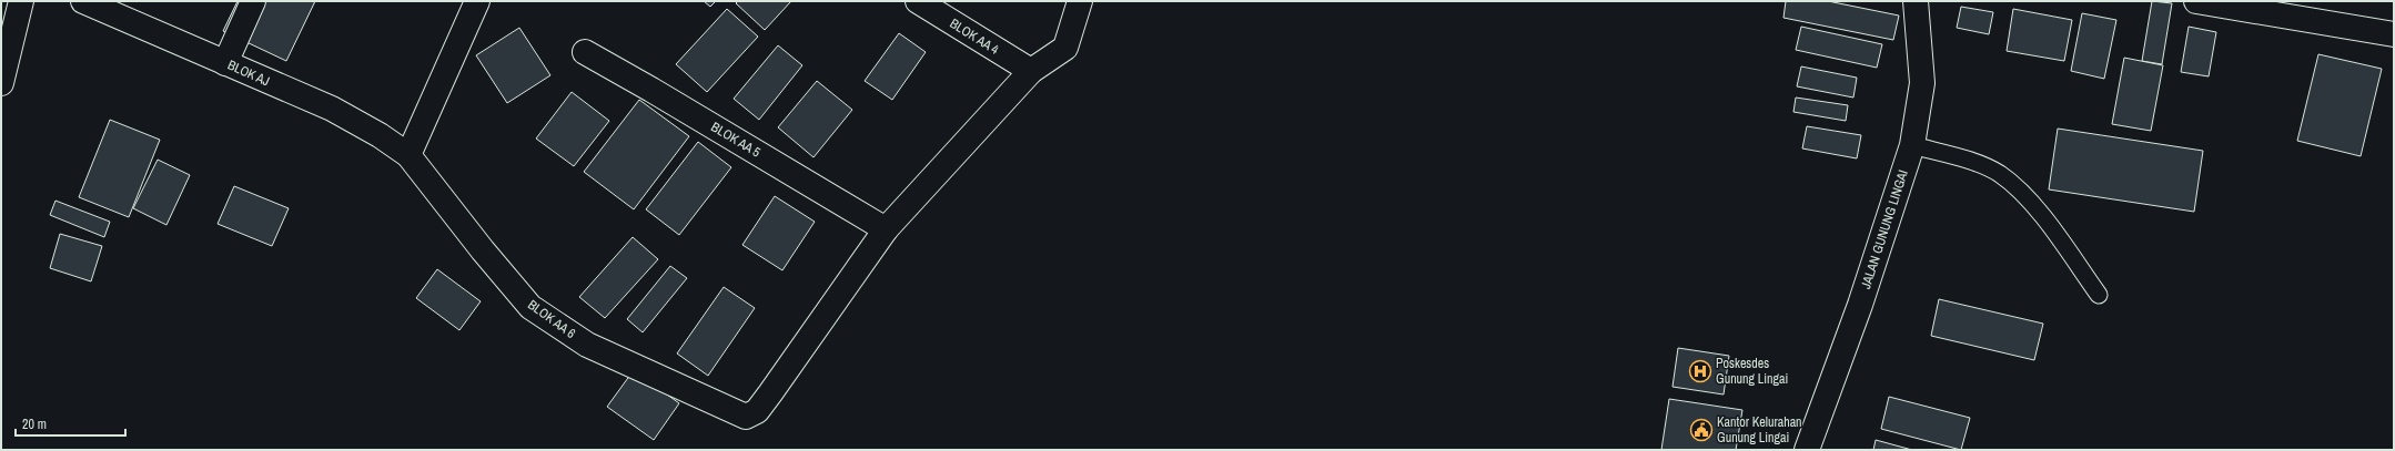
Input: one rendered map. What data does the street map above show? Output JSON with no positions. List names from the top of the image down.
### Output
{
  "streets": {
    "street": [
      "BLOK AA 4",
      "BLOK AJ",
      "BLOK AA 5",
      "JALAN GUNUNG LINGAI",
      "BLOK AA 6"
    ]
  },
  "crossings": [
    ["BLOK AJ", "BLOK AA 6"],
    ["BLOK AA 5", "BLOK AA 6"]
  ],
  "places": {
    "hospital": ["Poskesdes Gunung Lingai"],
    "public building": ["Kantor Kelurahan Gunung Lingai"]
  },
  "scale_bar": "20 m"
}
